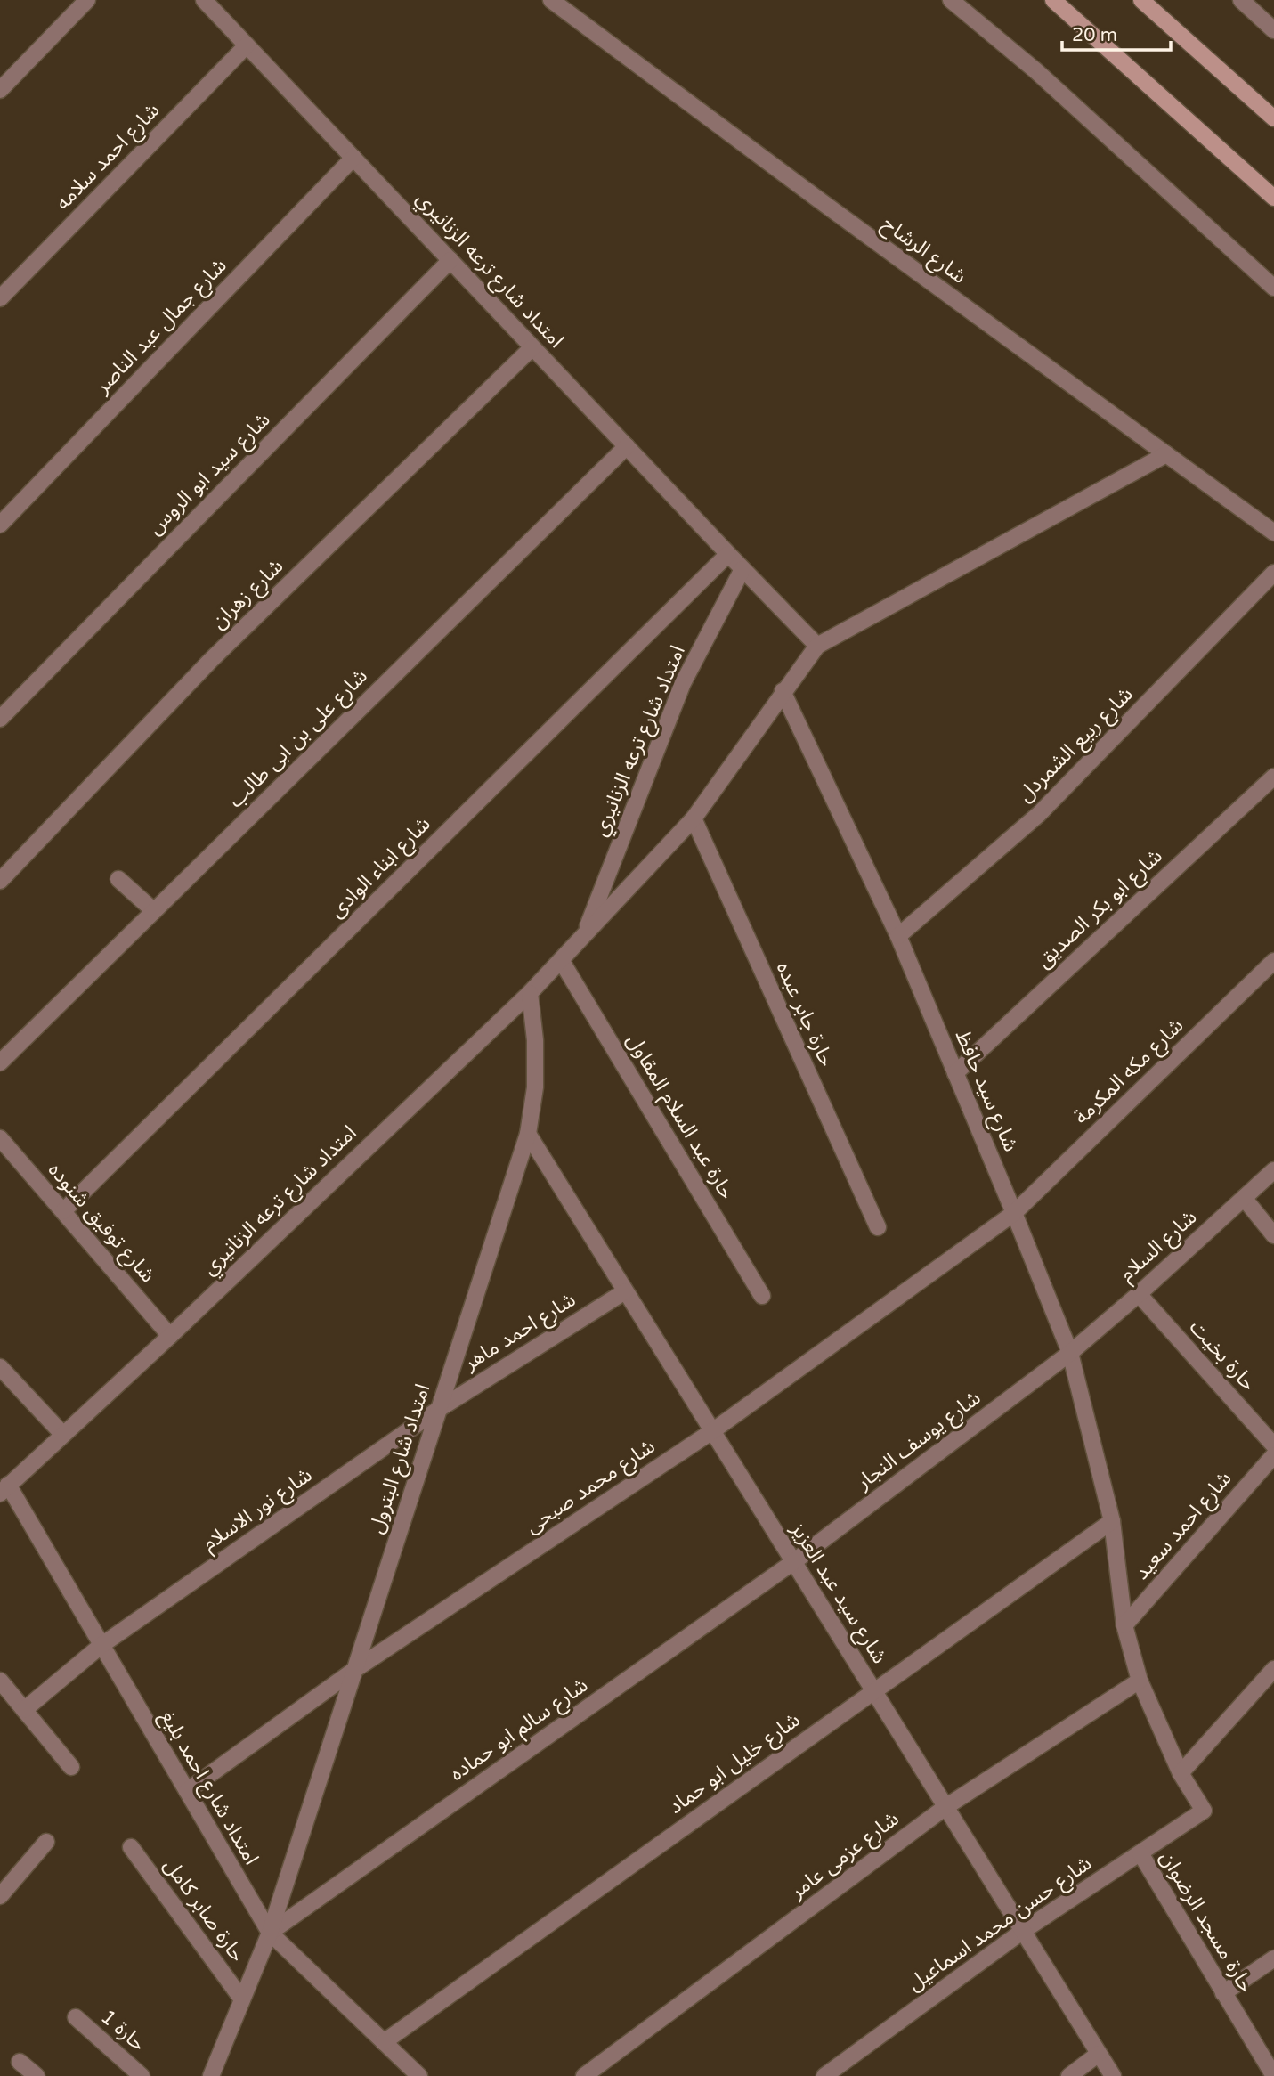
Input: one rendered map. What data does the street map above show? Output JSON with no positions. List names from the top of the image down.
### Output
{
  "streets": {
    "street": [
      "شارع احمد سلامه",
      "شارع الرشاح",
      "امتداد شارع ترعه الزنانيري",
      "شارع جمال عبد الناصر",
      "شارع سيد ابو الروس",
      "شارع زهران",
      "شارع على بن ابى طالب",
      "شارع ربيع الشمردل",
      "شارع ابناء الوادى",
      "شارع ابو بكر الصديق",
      "حارة جابر عبده",
      "شارع مكه المكرمة",
      "شارع سيد حافظ",
      "حارة عبد السلام المقاول",
      "شارع توفيق شنوده",
      "شارع السلام",
      "شارع احمد ماهر",
      "حارة بخيت",
      "شارع يوسف النجار",
      "امتداد شارع البترول",
      "شارع محمد صبحى",
      "شارع نور الاسلام",
      "شارع احمد سعيد",
      "شارع سيد عبد العزيز",
      "شارع سالم ابو حماده",
      "شارع خليل ابو حماد",
      "امتداد شارع احمد بليغ",
      "شارع عزمى عامر",
      "حارة صابر كامل",
      "حارة مسجد الرضوان",
      "شارع حسن محمد اسماعيل",
      "حارة 1"
    ]
  },
  "crossings": [
    ["شارع احمد سلامه", "امتداد شارع ترعه الزنانيري"],
    ["شارع الرشاح", "امتداد شارع ترعه الزنانيري"],
    ["امتداد شارع ترعه الزنانيري", "شارع جمال عبد الناصر"],
    ["امتداد شارع ترعه الزنانيري", "شارع سيد ابو الروس"],
    ["امتداد شارع ترعه الزنانيري", "شارع زهران"],
    ["امتداد شارع ترعه الزنانيري", "شارع على بن ابى طالب"],
    ["امتداد شارع ترعه الزنانيري", "شارع ابناء الوادى"],
    ["امتداد شارع ترعه الزنانيري", "حارة جابر عبده"],
    ["امتداد شارع ترعه الزنانيري", "شارع سيد حافظ"],
    ["امتداد شارع ترعه الزنانيري", "حارة عبد السلام المقاول"],
    ["امتداد شارع ترعه الزنانيري", "شارع توفيق شنوده"],
    ["امتداد شارع ترعه الزنانيري", "امتداد شارع البترول"],
    ["امتداد شارع ترعه الزنانيري", "امتداد شارع احمد بليغ"],
    ["شارع ربيع الشمردل", "شارع سيد حافظ"],
    ["شارع ابناء الوادى", "شارع توفيق شنوده"],
    ["شارع ابو بكر الصديق", "شارع سيد حافظ"],
    ["شارع مكه المكرمة", "شارع سيد حافظ"],
    ["شارع مكه المكرمة", "شارع محمد صبحى"],
    ["شارع سيد حافظ", "شارع السلام"],
    ["شارع سيد حافظ", "شارع يوسف النجار"],
    ["شارع سيد حافظ", "شارع محمد صبحى"],
    ["شارع سيد حافظ", "شارع احمد سعيد"],
    ["شارع سيد حافظ", "شارع خليل ابو حماد"],
    ["شارع سيد حافظ", "شارع عزمى عامر"],
    ["شارع سيد حافظ", "شارع حسن محمد اسماعيل"],
    ["شارع السلام", "حارة بخيت"],
    ["شارع السلام", "شارع يوسف النجار"],
    ["شارع احمد ماهر", "امتداد شارع البترول"],
    ["شارع احمد ماهر", "شارع نور الاسلام"],
    ["شارع احمد ماهر", "شارع سيد عبد العزيز"],
    ["شارع يوسف النجار", "شارع سيد عبد العزيز"],
    ["شارع يوسف النجار", "شارع سالم ابو حماده"],
    ["امتداد شارع البترول", "شارع محمد صبحى"],
    ["امتداد شارع البترول", "شارع نور الاسلام"],
    ["امتداد شارع البترول", "شارع سيد عبد العزيز"],
    ["امتداد شارع البترول", "شارع سالم ابو حماده"],
    ["امتداد شارع البترول", "امتداد شارع احمد بليغ"],
    ["امتداد شارع البترول", "حارة صابر كامل"],
    ["شارع محمد صبحى", "شارع سيد عبد العزيز"],
    ["شارع محمد صبحى", "امتداد شارع احمد بليغ"],
    ["شارع نور الاسلام", "امتداد شارع احمد بليغ"],
    ["شارع سيد عبد العزيز", "شارع سالم ابو حماده"],
    ["شارع سيد عبد العزيز", "شارع خليل ابو حماد"],
    ["شارع سيد عبد العزيز", "شارع عزمى عامر"],
    ["شارع سيد عبد العزيز", "شارع حسن محمد اسماعيل"],
    ["شارع سالم ابو حماده", "امتداد شارع احمد بليغ"],
    ["شارع خليل ابو حماد", "امتداد شارع احمد بليغ"],
    ["حارة مسجد الرضوان", "شارع حسن محمد اسماعيل"]
  ],
  "scale_bar": "20 m"
}
